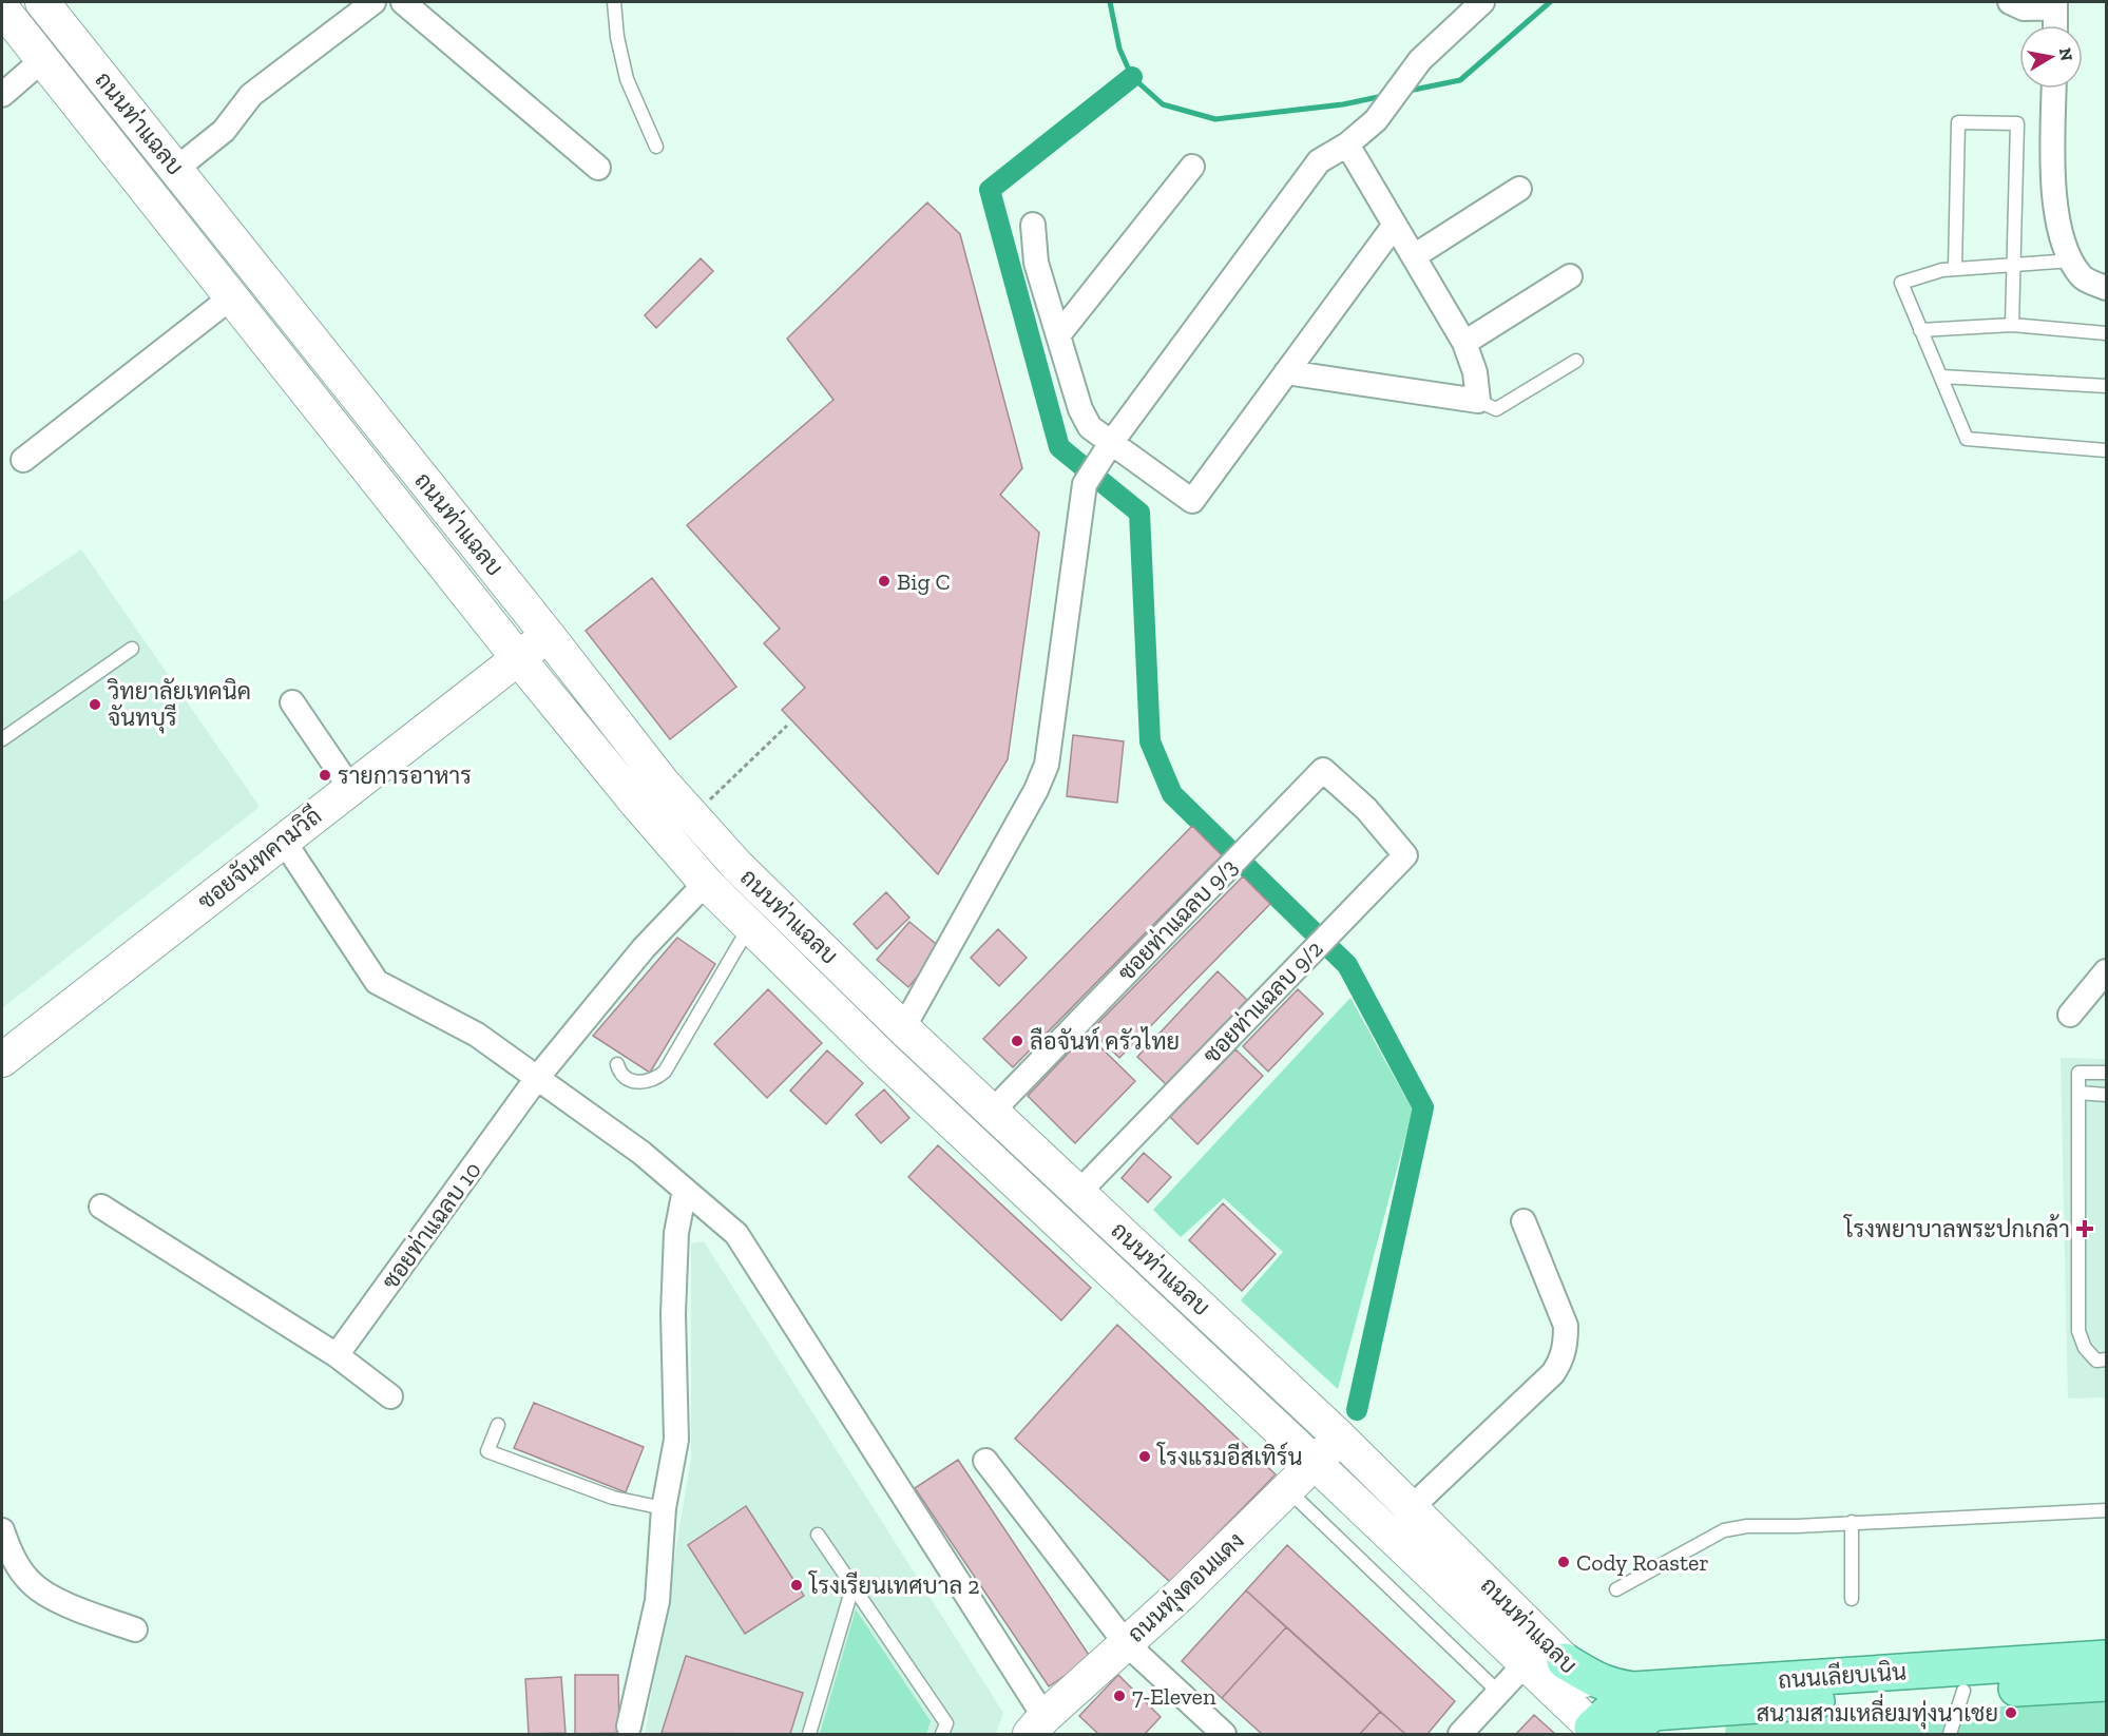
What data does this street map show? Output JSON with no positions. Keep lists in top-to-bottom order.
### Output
{
  "streets": {
    "main road": [
      "ถนนท่าแฉลบ",
      "ซอยจันทคามวิถี",
      "ถนนทุ่งดอนแดง",
      "ถนนเลียบเนิน"
    ],
    "street": ["ซอยท่าแฉลบ 9/3", "ซอยท่าแฉลบ 9/2", "ซอยท่าแฉลบ 10"]
  },
  "crossings": [
    ["ถนนท่าแฉลบ", "ซอยจันทคามวิถี"],
    ["ถนนท่าแฉลบ", "ซอยท่าแฉลบ 9/3"],
    ["ถนนท่าแฉลบ", "ซอยท่าแฉลบ 9/2"],
    ["ถนนท่าแฉลบ", "ซอยท่าแฉลบ 10"],
    ["ถนนท่าแฉลบ", "ถนนทุ่งดอนแดง"],
    ["ถนนท่าแฉลบ", "ถนนเลียบเนิน"],
    ["ซอยท่าแฉลบ 9/3", "ซอยท่าแฉลบ 9/2"]
  ],
  "places": {
    "other": [
      "Big C",
      "วิทยาลัยเทคนิค จันทบุรี",
      "รายการอาหาร",
      "ลือจันท์ ครัวไทย",
      "โรงแรมอีสเทิร์น",
      "Cody Roaster",
      "โรงเรียนเทศบาล 2",
      "7-Eleven",
      "สนามสามเหลี่ยมทุ่งนาเชย"
    ],
    "health": ["โรงพยาบาลพระปกเกล้า"]
  },
  "north": "right"
}
